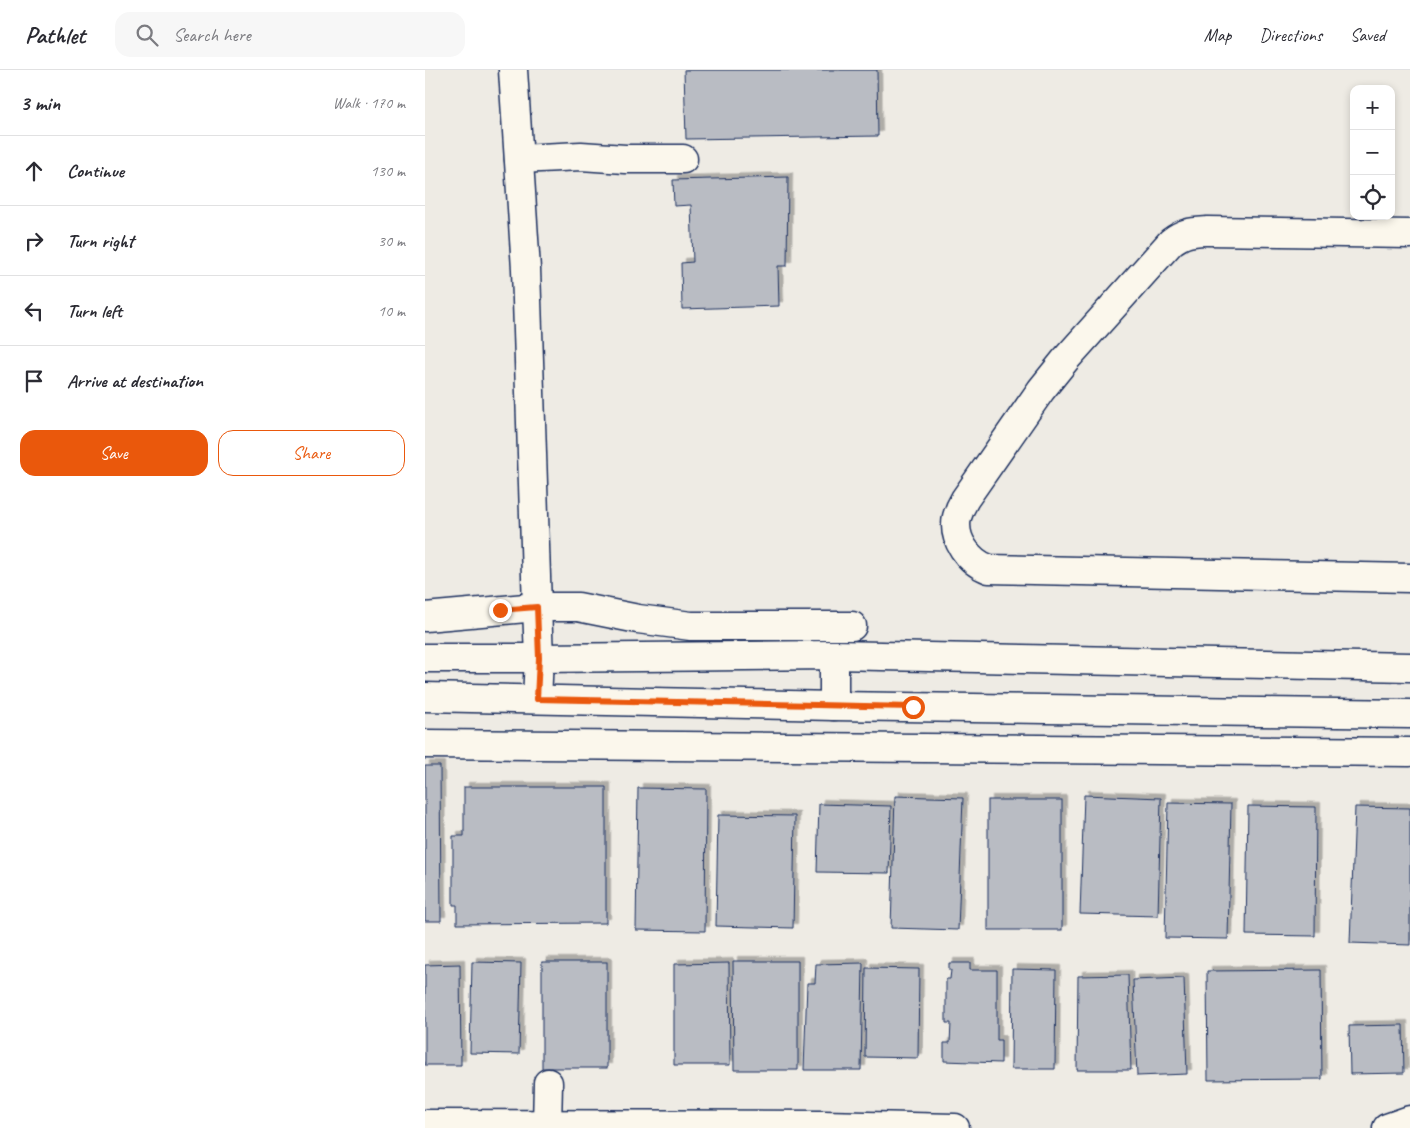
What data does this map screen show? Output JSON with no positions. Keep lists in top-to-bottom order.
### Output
{
  "page": {
    "header": "Pathlet",
    "search": "Search here",
    "nav": ["Map", "Directions", "Saved"],
    "heading": ["3 min", "Walk · 170 m"],
    "map_buttons": ["+", "−"],
    "list": [
      ["Continue", "130 m"],
      ["Turn right", "30 m"],
      ["Turn left", "10 m"],
      "Arrive at destination"
    ],
    "buttons": ["Save", "Share"]
  }
}
